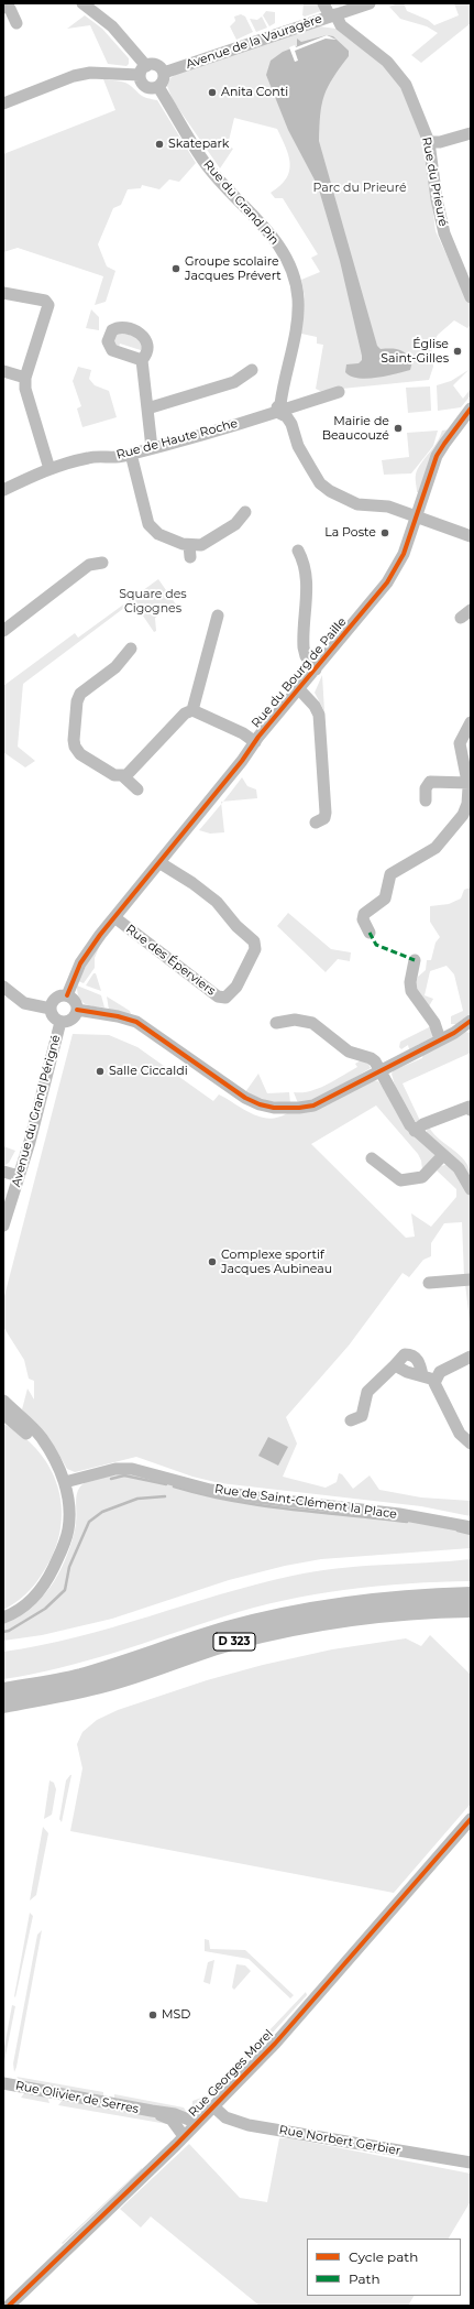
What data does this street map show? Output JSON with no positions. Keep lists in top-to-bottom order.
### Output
{
  "streets": {
    "highway": ["D 323"],
    "street": [
      "Avenue de la Vauragère",
      "Rue du Prieuré",
      "Rue du Grand Pin",
      "Rue de Haute Roche",
      "Rue du Bourg de Paille",
      "Rue des Éperviers",
      "Avenue du Grand Périgné",
      "Rue de Saint-Clément la Place",
      "Rue Georges Morel",
      "Rue Olivier de Serres",
      "Rue Norbert Gerbier"
    ]
  },
  "crossings": [
    ["Avenue de la Vauragère", "Rue du Prieuré"],
    ["Avenue de la Vauragère", "Rue du Grand Pin"],
    ["Rue du Grand Pin", "Rue de Haute Roche"],
    ["Rue du Bourg de Paille", "Rue des Éperviers"],
    ["Rue du Bourg de Paille", "Avenue du Grand Périgné"],
    ["Rue Georges Morel", "Rue Olivier de Serres"],
    ["Rue Georges Morel", "Rue Norbert Gerbier"]
  ],
  "parks": ["Parc du Prieuré", "Square des Cigognes"],
  "places": [
    "Anita Conti",
    "Skatepark",
    "Groupe scolaire Jacques Prévert",
    "Église Saint-Gilles",
    "Mairie de Beaucouzé",
    "La Poste",
    "Salle Ciccaldi",
    "Complexe sportif Jacques Aubineau",
    "MSD"
  ],
  "legend": ["Cycle path", "Path"]
}
